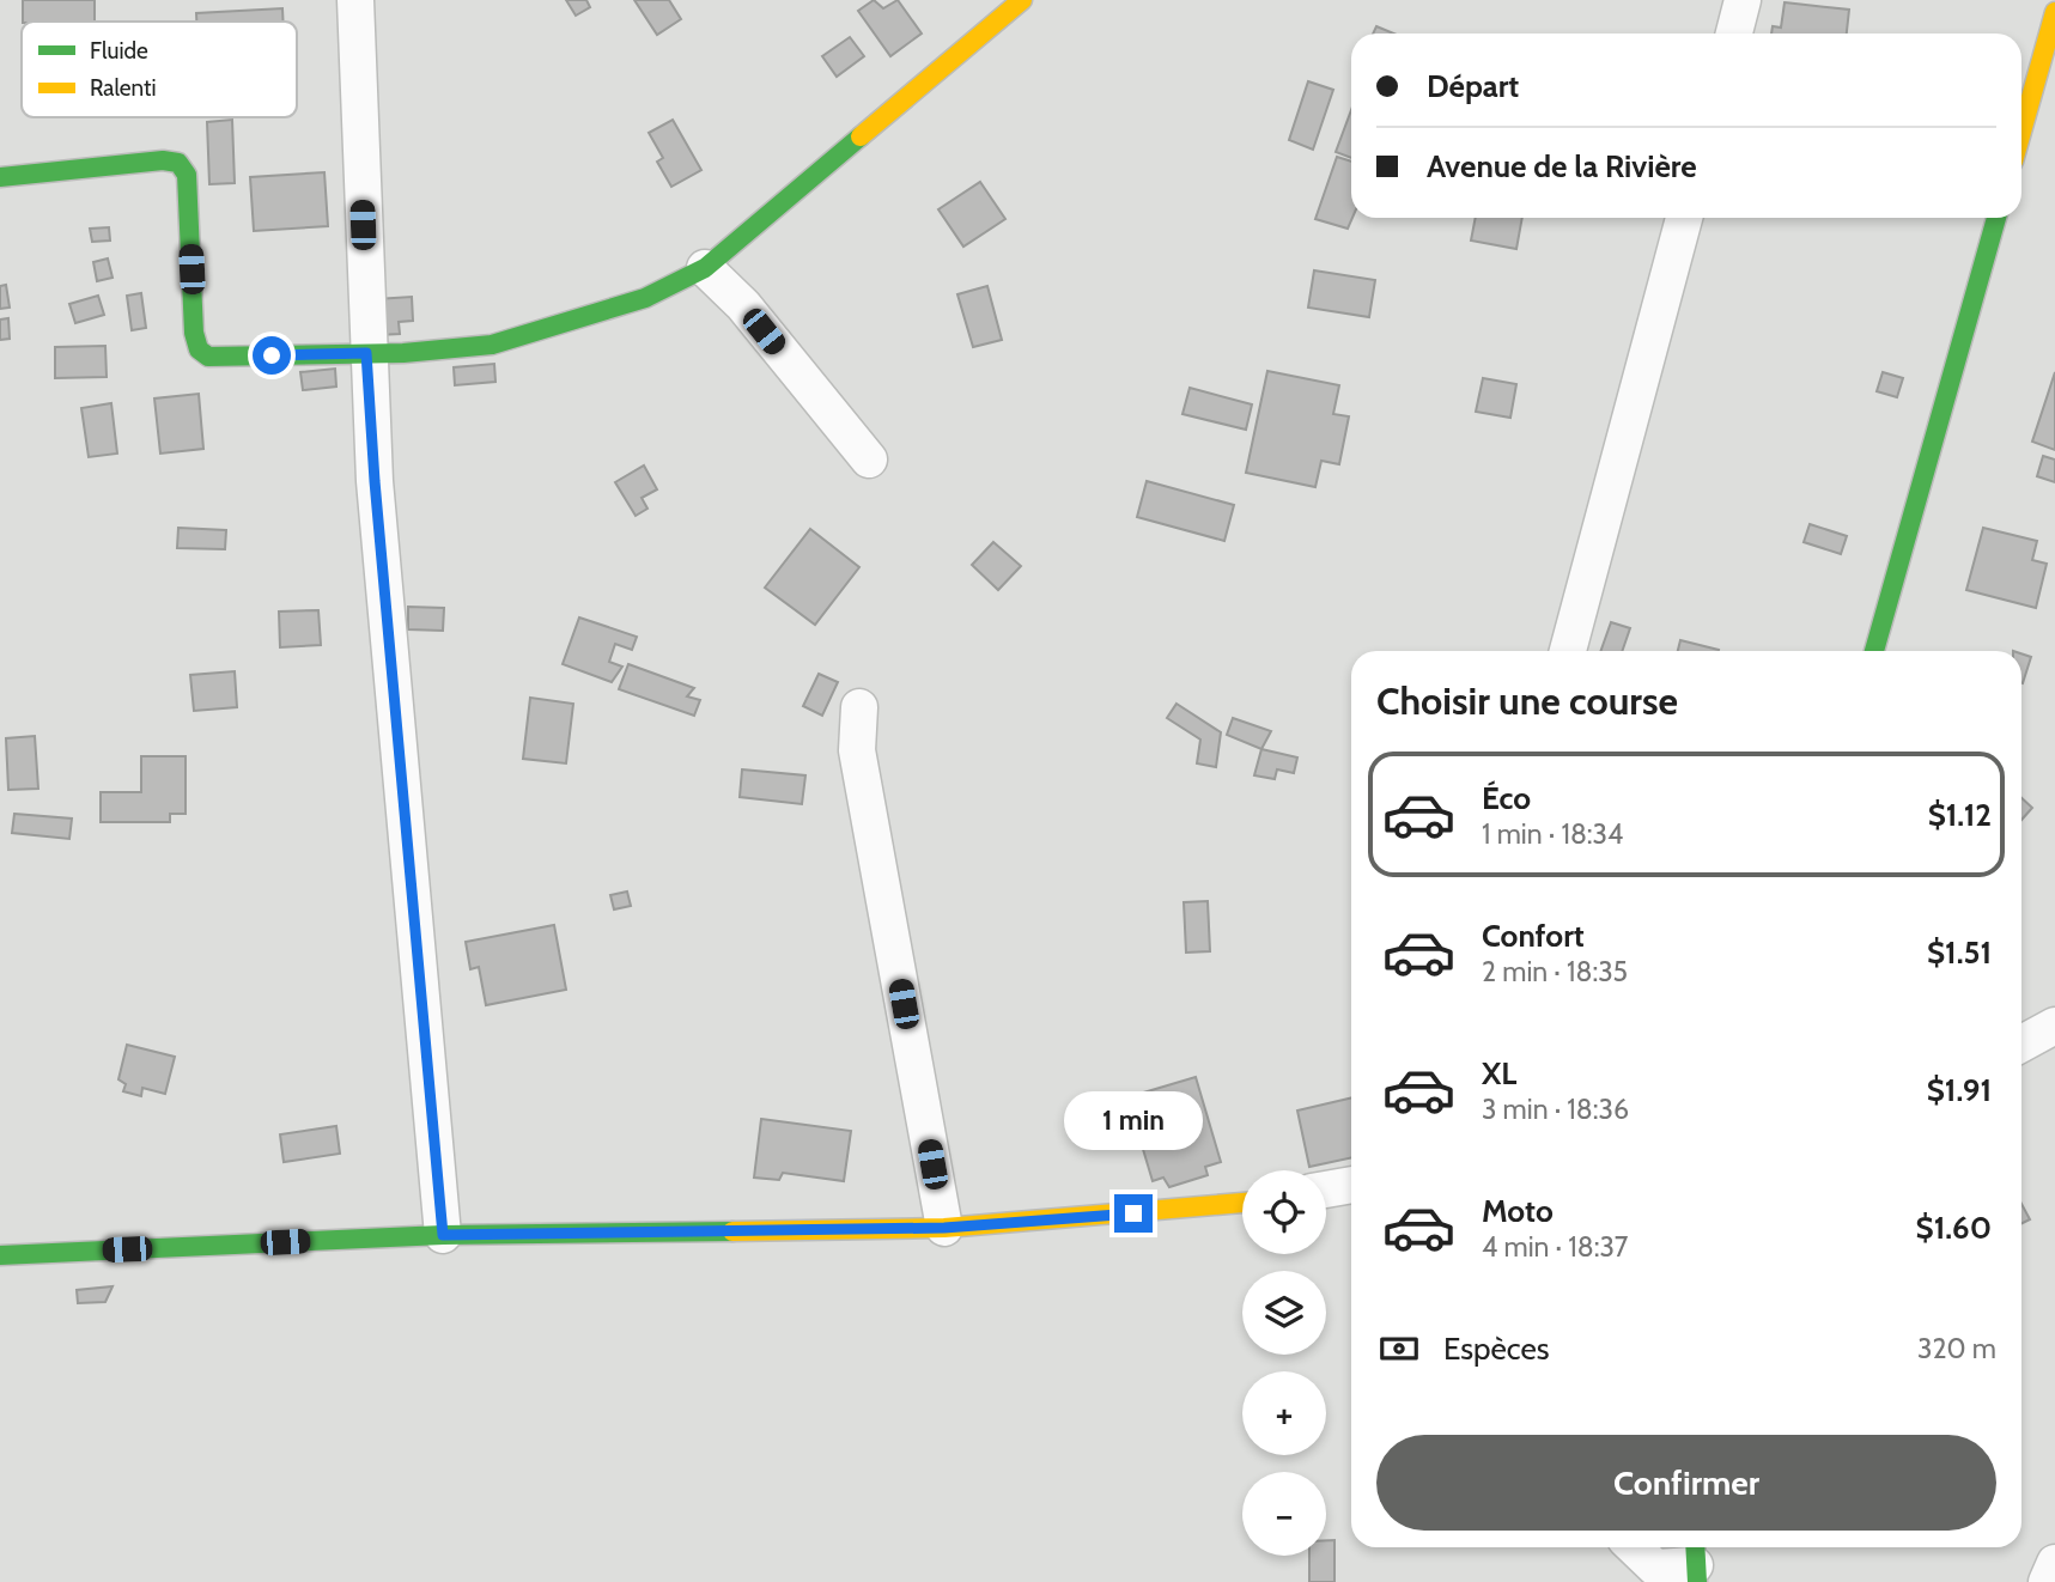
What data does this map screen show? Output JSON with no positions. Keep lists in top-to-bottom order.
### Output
{
  "legend": ["Fluide", "Ralenti"],
  "page": {
    "banner": ["Départ", "Avenue de la Rivière"],
    "heading": "Choisir une course",
    "list": [
      {
        "name": "Éco",
        "note": "1 min · 18:34",
        "value": "$1.12"
      },
      {
        "name": "Confort",
        "note": "2 min · 18:35",
        "value": "$1.51"
      },
      {
        "name": "XL",
        "note": "3 min · 18:36",
        "value": "$1.91"
      },
      {
        "name": "Moto",
        "note": "4 min · 18:37",
        "value": "$1.60"
      }
    ],
    "bubble": "1 min",
    "map_buttons": ["+", "−"],
    "pay": ["Espèces", "320 m"],
    "buttons": "Confirmer"
  }
}
